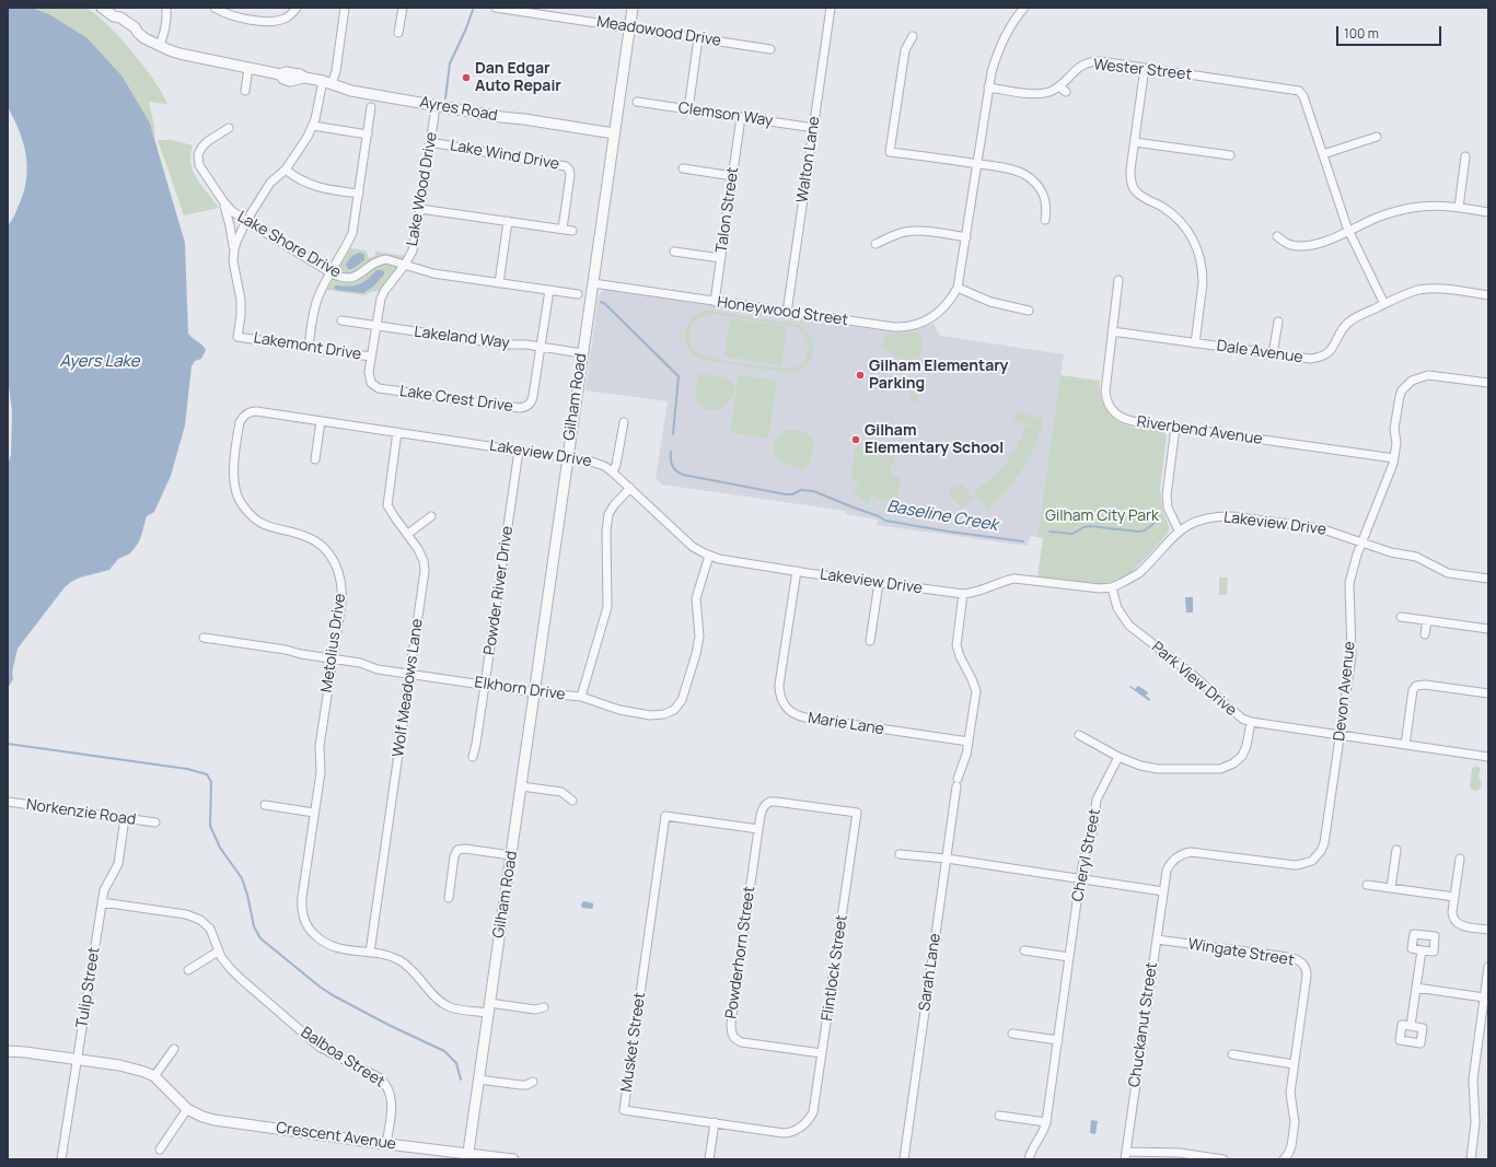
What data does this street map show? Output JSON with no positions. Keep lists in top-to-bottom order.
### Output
{
  "streets": {
    "street": [
      "Meadowood Drive",
      "Wester Street",
      "Ayres Road",
      "Clemson Way",
      "Lake Wind Drive",
      "Walton Lane",
      "Lake Wood Drive",
      "Talon Street",
      "Lake Shore Drive",
      "Honeywood Street",
      "Lakeland Way",
      "Lakemont Drive",
      "Dale Avenue",
      "Gilham Road",
      "Lake Crest Drive",
      "Riverbend Avenue",
      "Lakeview Drive",
      "Powder River Drive",
      "Metolius Drive",
      "Park View Drive",
      "Wolf Meadows Lane",
      "Elkhorn Drive",
      "Devon Avenue",
      "Marie Lane",
      "Norkenzie Road",
      "Cheryl Street",
      "Powderhorn Street",
      "Wingate Street",
      "Flintlock Street",
      "Sarah Lane",
      "Tulip Street",
      "Chuckanut Street",
      "Musket Street",
      "Balboa Street",
      "Crescent Avenue"
    ]
  },
  "crossings": [
    ["Meadowood Drive", "Gilham Road"],
    ["Wester Street", "Honeywood Street"],
    ["Ayres Road", "Lakemont Drive"],
    ["Ayres Road", "Gilham Road"],
    ["Clemson Way", "Walton Lane"],
    ["Clemson Way", "Talon Street"],
    ["Lake Wind Drive", "Lake Wood Drive"],
    ["Walton Lane", "Honeywood Street"],
    ["Lake Wood Drive", "Lake Shore Drive"],
    ["Lake Wood Drive", "Lakeland Way"],
    ["Lake Wood Drive", "Lakemont Drive"],
    ["Lake Wood Drive", "Lake Crest Drive"],
    ["Talon Street", "Honeywood Street"],
    ["Lake Shore Drive", "Lakemont Drive"],
    ["Lake Shore Drive", "Lake Crest Drive"],
    ["Honeywood Street", "Gilham Road"],
    ["Lakeland Way", "Gilham Road"],
    ["Lakeland Way", "Lake Crest Drive"],
    ["Dale Avenue", "Riverbend Avenue"],
    ["Gilham Road", "Lakeview Drive"],
    ["Gilham Road", "Metolius Drive"],
    ["Gilham Road", "Elkhorn Drive"],
    ["Gilham Road", "Crescent Avenue"],
    ["Riverbend Avenue", "Devon Avenue"],
    ["Lakeview Drive", "Powder River Drive"],
    ["Lakeview Drive", "Metolius Drive"],
    ["Lakeview Drive", "Park View Drive"],
    ["Lakeview Drive", "Wolf Meadows Lane"],
    ["Lakeview Drive", "Elkhorn Drive"],
    ["Lakeview Drive", "Devon Avenue"],
    ["Lakeview Drive", "Marie Lane"],
    ["Lakeview Drive", "Sarah Lane"],
    ["Powder River Drive", "Elkhorn Drive"],
    ["Metolius Drive", "Wolf Meadows Lane"],
    ["Metolius Drive", "Elkhorn Drive"],
    ["Park View Drive", "Devon Avenue"],
    ["Wolf Meadows Lane", "Elkhorn Drive"],
    ["Devon Avenue", "Chuckanut Street"],
    ["Marie Lane", "Sarah Lane"],
    ["Norkenzie Road", "Tulip Street"],
    ["Powderhorn Street", "Flintlock Street"],
    ["Powderhorn Street", "Musket Street"],
    ["Wingate Street", "Chuckanut Street"],
    ["Flintlock Street", "Musket Street"],
    ["Tulip Street", "Balboa Street"],
    ["Tulip Street", "Crescent Avenue"],
    ["Balboa Street", "Crescent Avenue"]
  ],
  "water": ["Ayers Lake", "Baseline Creek"],
  "parks": ["Gilham City Park"],
  "places": ["Dan Edgar Auto Repair", "Gilham Elementary Parking", "Gilham Elementary School"],
  "scale_bar": "100 m"
}
